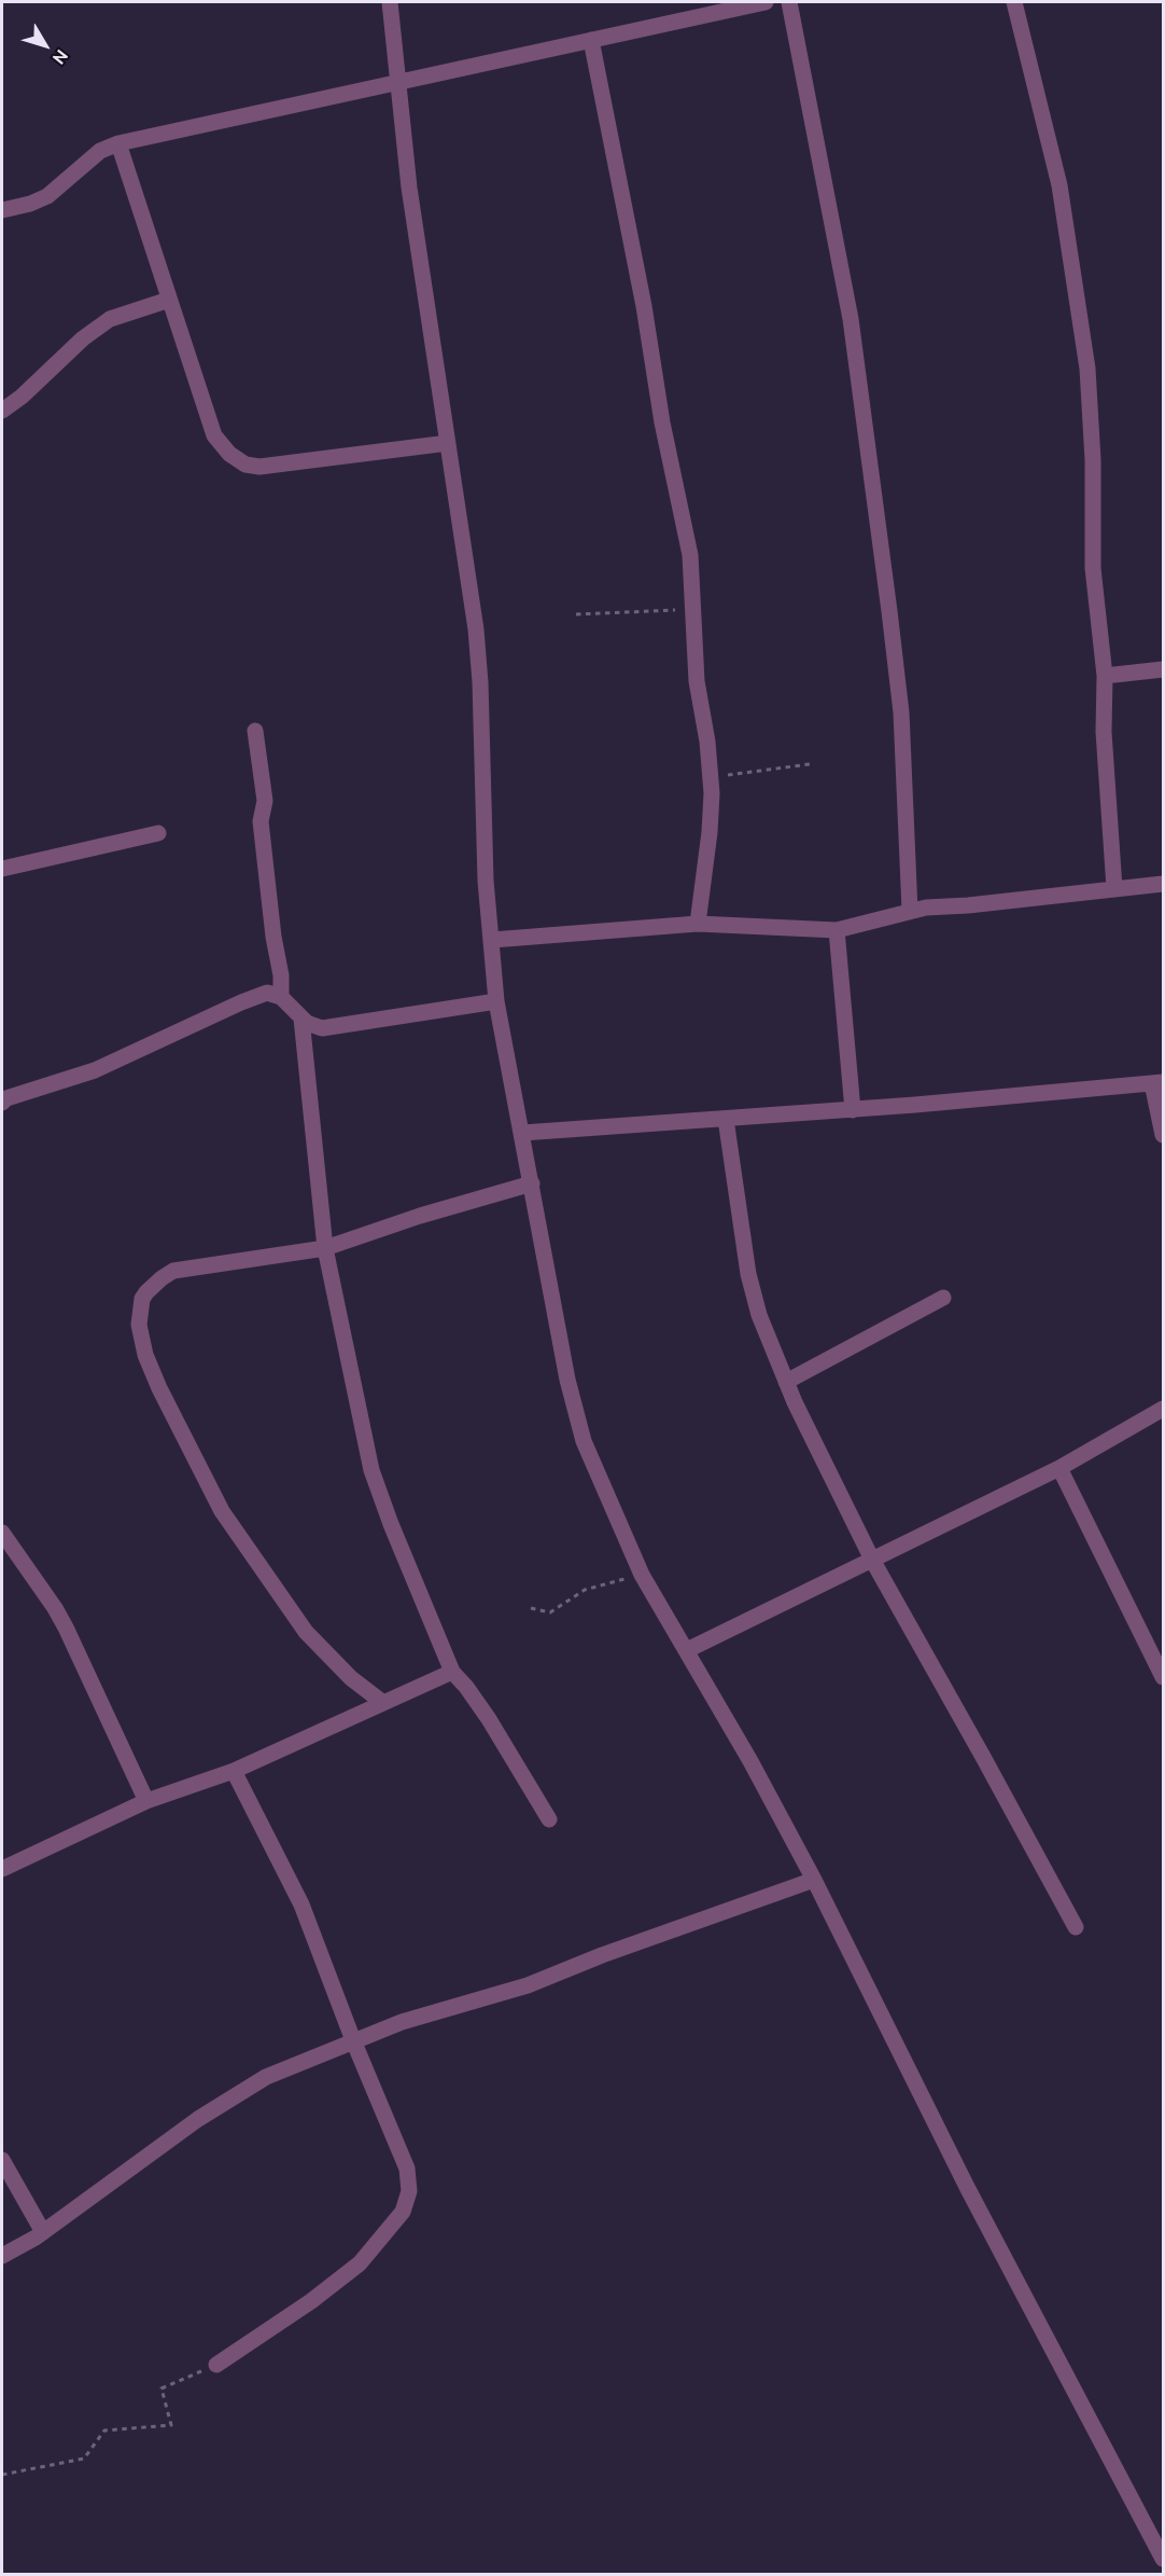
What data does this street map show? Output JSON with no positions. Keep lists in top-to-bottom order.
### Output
{
  "north": "bottom right"
}
